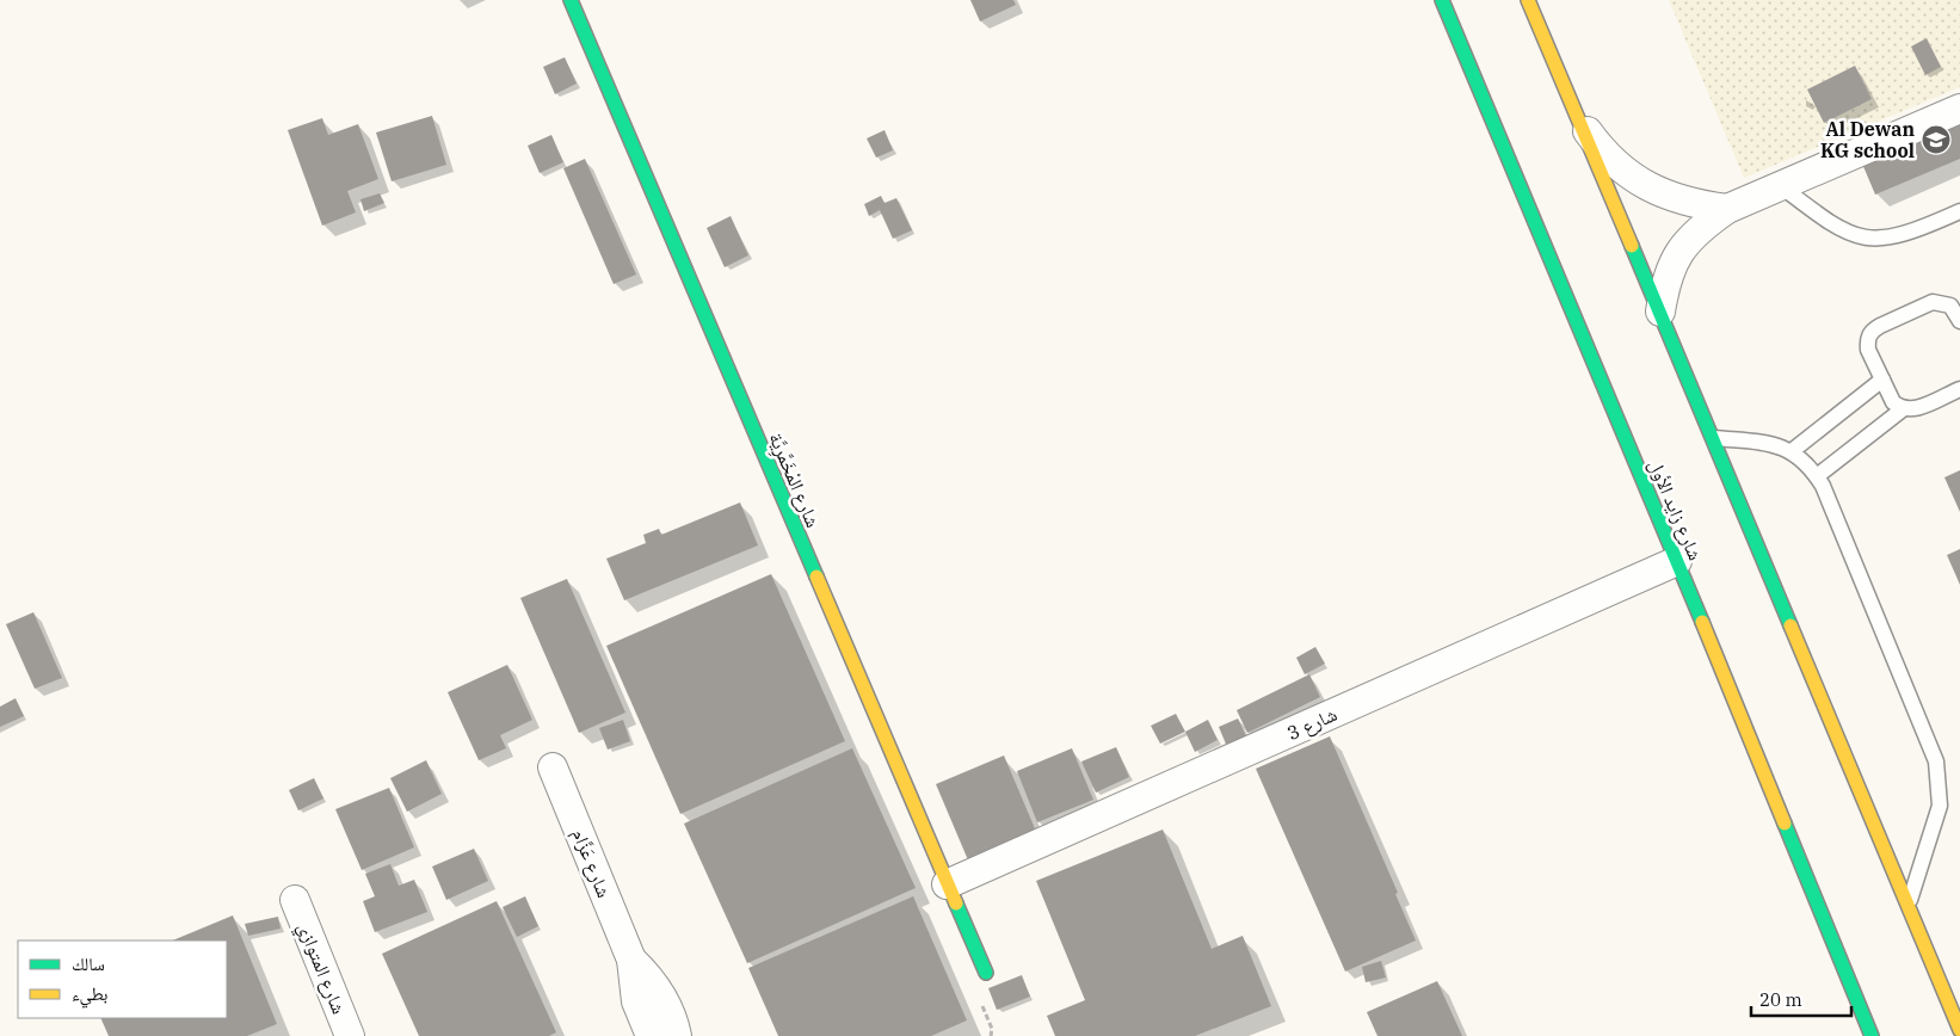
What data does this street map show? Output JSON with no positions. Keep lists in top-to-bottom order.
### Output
{
  "streets": {
    "main road": ["شارع المْخَمَّرِيَّة", "شارع زايد الأول"],
    "street": ["شارع 3", "شارع عَزَّام", "شارع المتوازي"]
  },
  "crossings": [
    ["شارع المْخَمَّرِيَّة", "شارع 3"],
    ["شارع زايد الأول", "شارع 3"]
  ],
  "places": {
    "school or university": ["Al Dewan KG school"]
  },
  "legend": ["سالك", "بطيء"],
  "scale_bar": "20 m"
}
